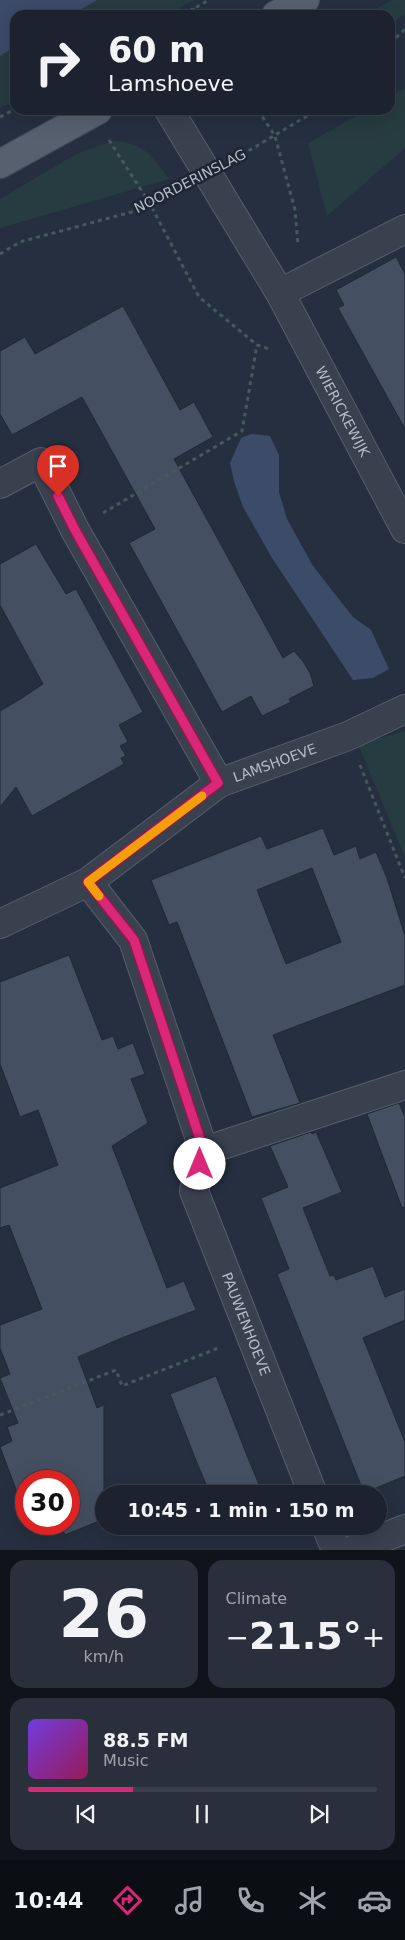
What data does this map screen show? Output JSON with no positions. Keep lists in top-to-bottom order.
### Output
{
  "streets": {
    "street": ["WIERICKEWIJK", "LAMSHOEVE", "PAUWENHOEVE"],
    "path": ["NOORDERINSLAG"]
  },
  "crossings": [
    ["NOORDERINSLAG", "WIERICKEWIJK"]
  ],
  "page": {
    "turn": ["60 m", "Lamshoeve"],
    "limit": "30",
    "trip": "10:45 · 1 min · 150 m",
    "tile": [
      ["26", "km/h"],
      "Climate"
    ],
    "heat": ["−", "21.5°", "+"],
    "song": ["88.5 FM", "Music"],
    "tabs": "10:44"
  }
}
